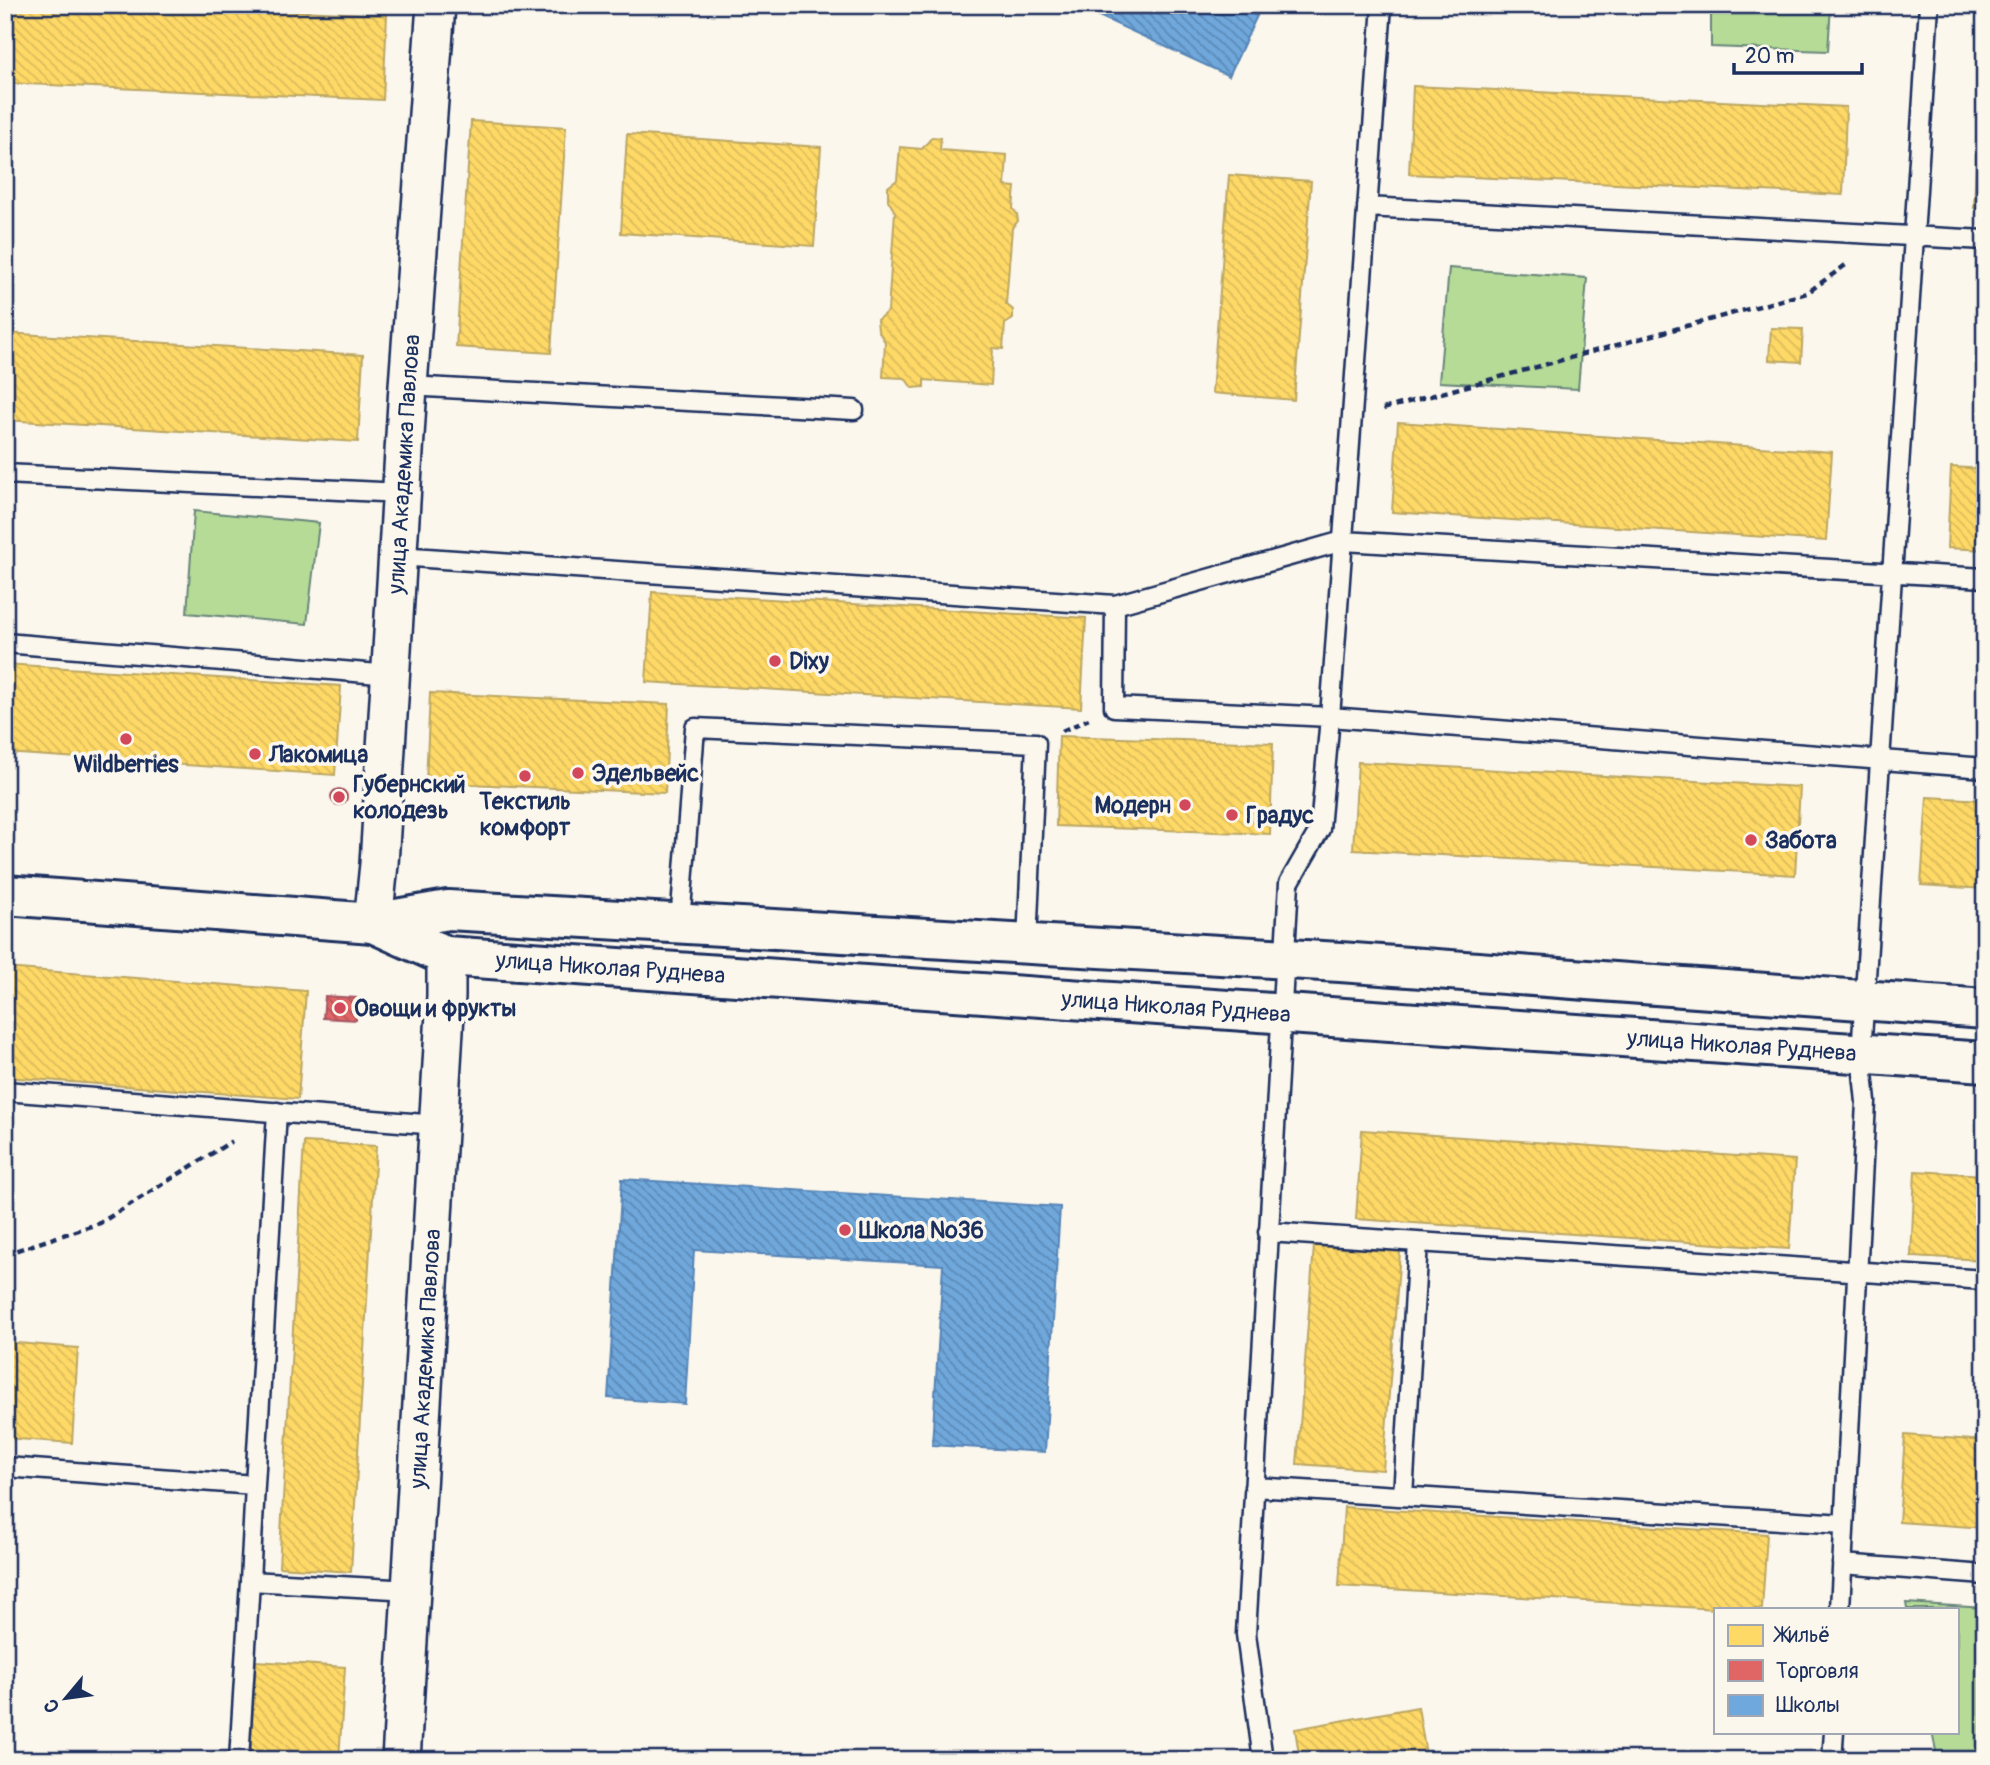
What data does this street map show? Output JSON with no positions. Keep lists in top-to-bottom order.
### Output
{
  "streets": {
    "street": ["улица Академика Павлова", "улица Николая Руднева"]
  },
  "crossings": [
    ["улица Академика Павлова", "улица Николая Руднева"]
  ],
  "places": [
    "Dixy",
    "Wildberries",
    "Лакомица",
    "Эдельвейс",
    "Текстиль комфорт",
    "Губернский колодезь",
    "Модерн",
    "Градус",
    "Забота",
    "Овощи и фрукты",
    "Школа №36"
  ],
  "legend": ["Жильё", "Торговля", "Школы"],
  "scale_bar": "20 m",
  "north": "bottom left"
}
